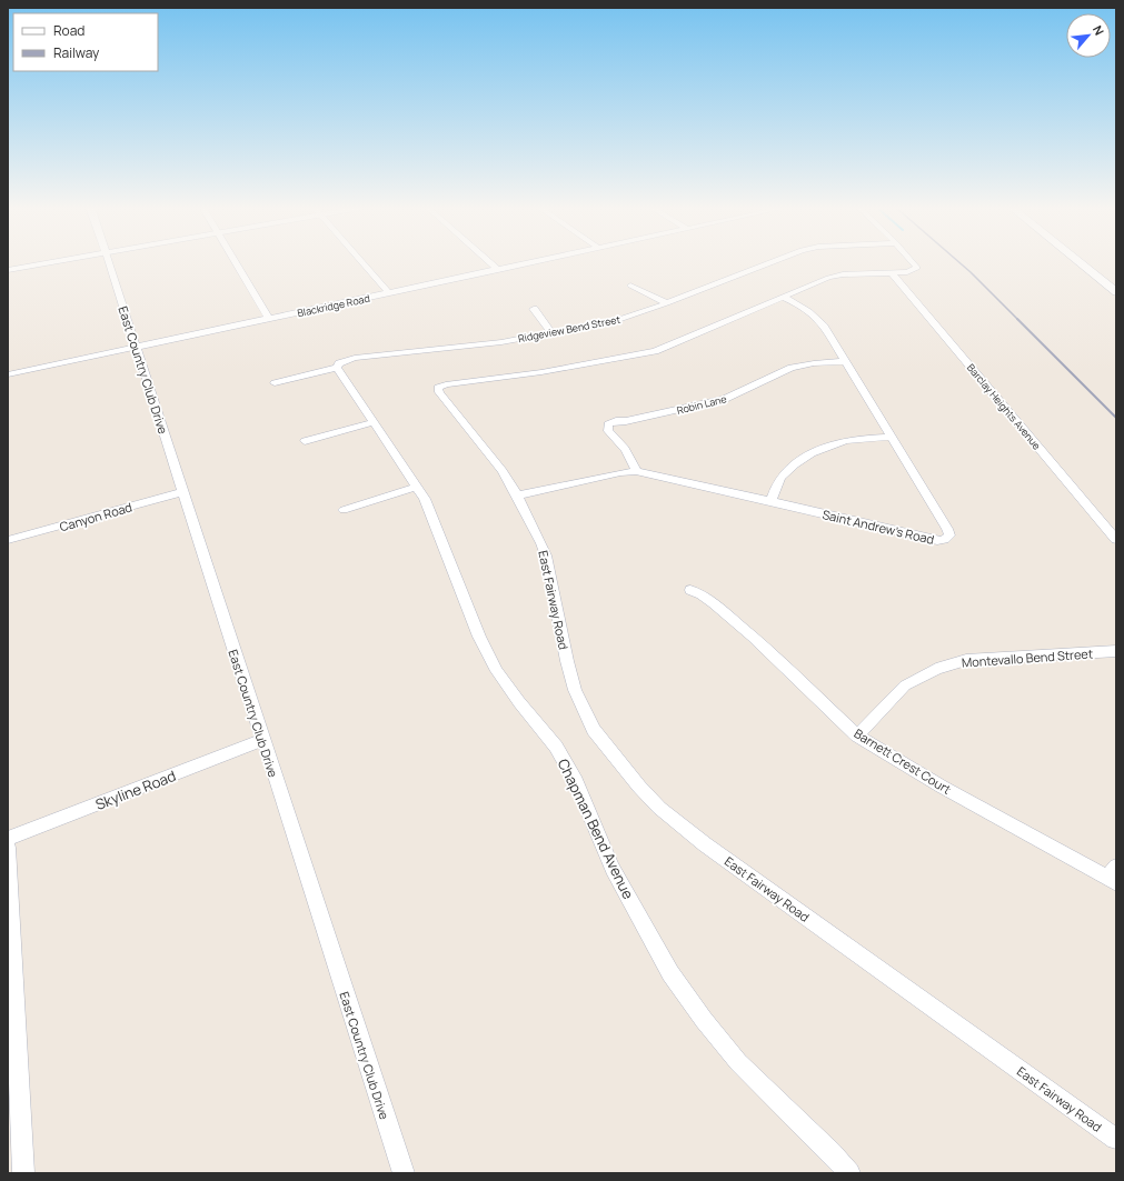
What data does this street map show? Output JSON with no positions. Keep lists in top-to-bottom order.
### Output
{
  "streets": {
    "street": [
      "Blackridge Road",
      "Ridgeview Bend Street",
      "East Country Club Drive",
      "Robin Lane",
      "Barclay Heights Avenue",
      "Canyon Road",
      "Saint Andrew's Road",
      "East Fairway Road",
      "Montevallo Bend Street",
      "Barnett Crest Court",
      "Skyline Road",
      "Chapman Bend Avenue"
    ]
  },
  "crossings": [
    ["Blackridge Road", "East Country Club Drive"],
    ["Ridgeview Bend Street", "Chapman Bend Avenue"],
    ["East Country Club Drive", "Canyon Road"],
    ["East Country Club Drive", "Skyline Road"],
    ["Robin Lane", "Saint Andrew's Road"],
    ["Barclay Heights Avenue", "East Fairway Road"],
    ["Saint Andrew's Road", "East Fairway Road"],
    ["Montevallo Bend Street", "Barnett Crest Court"]
  ],
  "legend": ["Road", "Railway"],
  "north": "top right"
}
